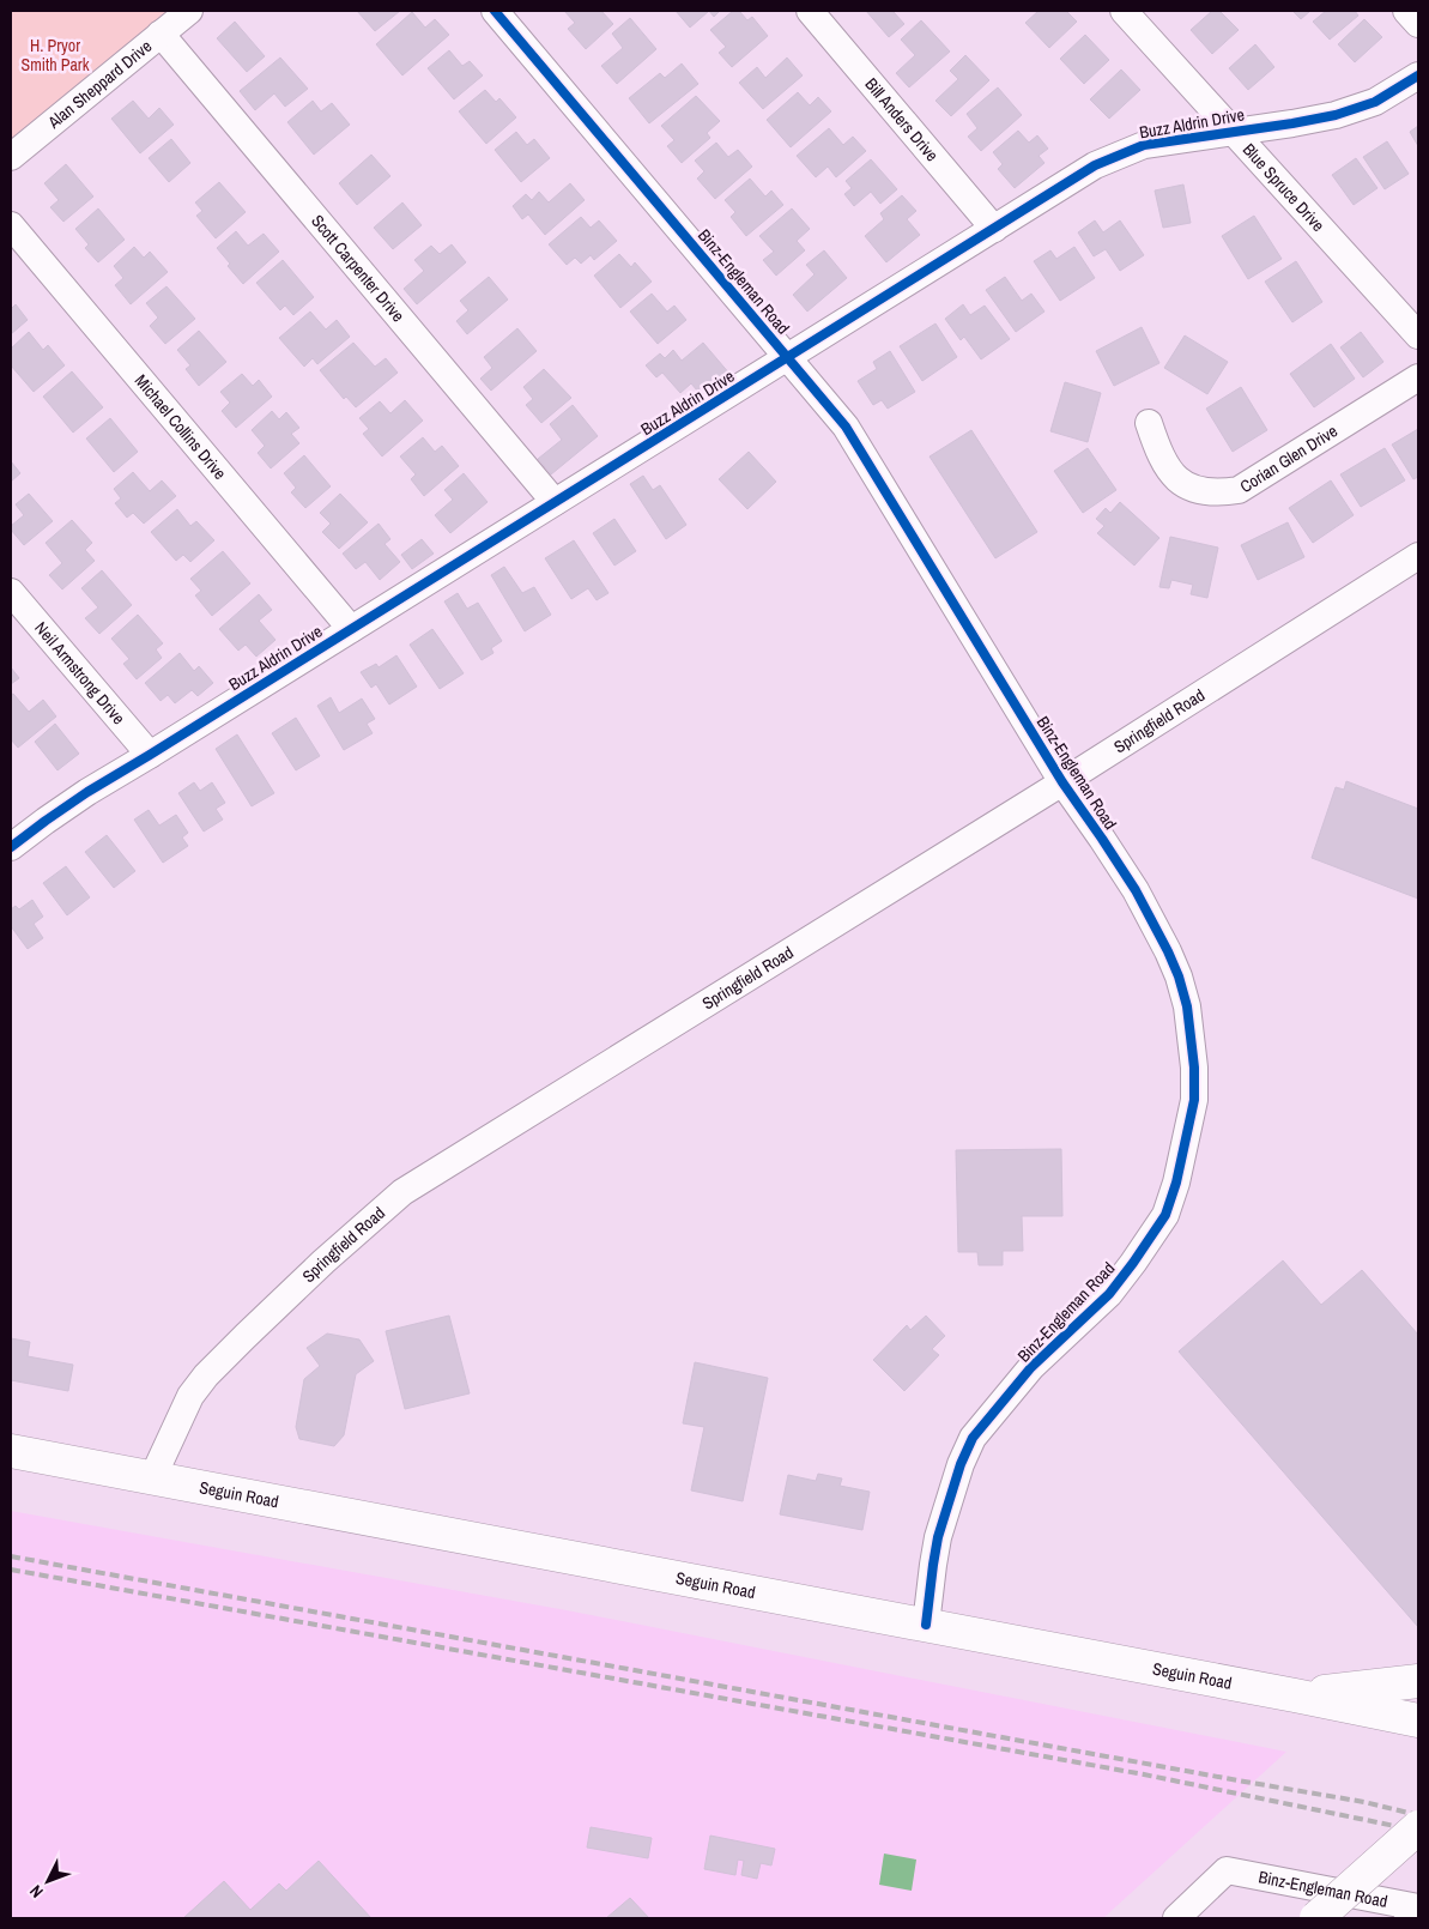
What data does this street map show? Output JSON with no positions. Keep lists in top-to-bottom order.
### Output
{
  "streets": {
    "main road": ["Seguin Road"],
    "street": [
      "Alan Sheppard Drive",
      "Bill Anders Drive",
      "Buzz Aldrin Drive",
      "Blue Spruce Drive",
      "Scott Carpenter Drive",
      "Binz-Engleman Road",
      "Michael Collins Drive",
      "Corian Glen Drive",
      "Neil Armstrong Drive",
      "Springfield Road"
    ]
  },
  "crossings": [
    ["Alan Sheppard Drive", "Scott Carpenter Drive"],
    ["Bill Anders Drive", "Buzz Aldrin Drive"],
    ["Buzz Aldrin Drive", "Blue Spruce Drive"],
    ["Buzz Aldrin Drive", "Scott Carpenter Drive"],
    ["Buzz Aldrin Drive", "Binz-Engleman Road"],
    ["Buzz Aldrin Drive", "Michael Collins Drive"],
    ["Buzz Aldrin Drive", "Neil Armstrong Drive"],
    ["Binz-Engleman Road", "Springfield Road"],
    ["Binz-Engleman Road", "Seguin Road"],
    ["Springfield Road", "Seguin Road"]
  ],
  "parks": ["H. Pryor Smith Park"],
  "north": "bottom left"
}
